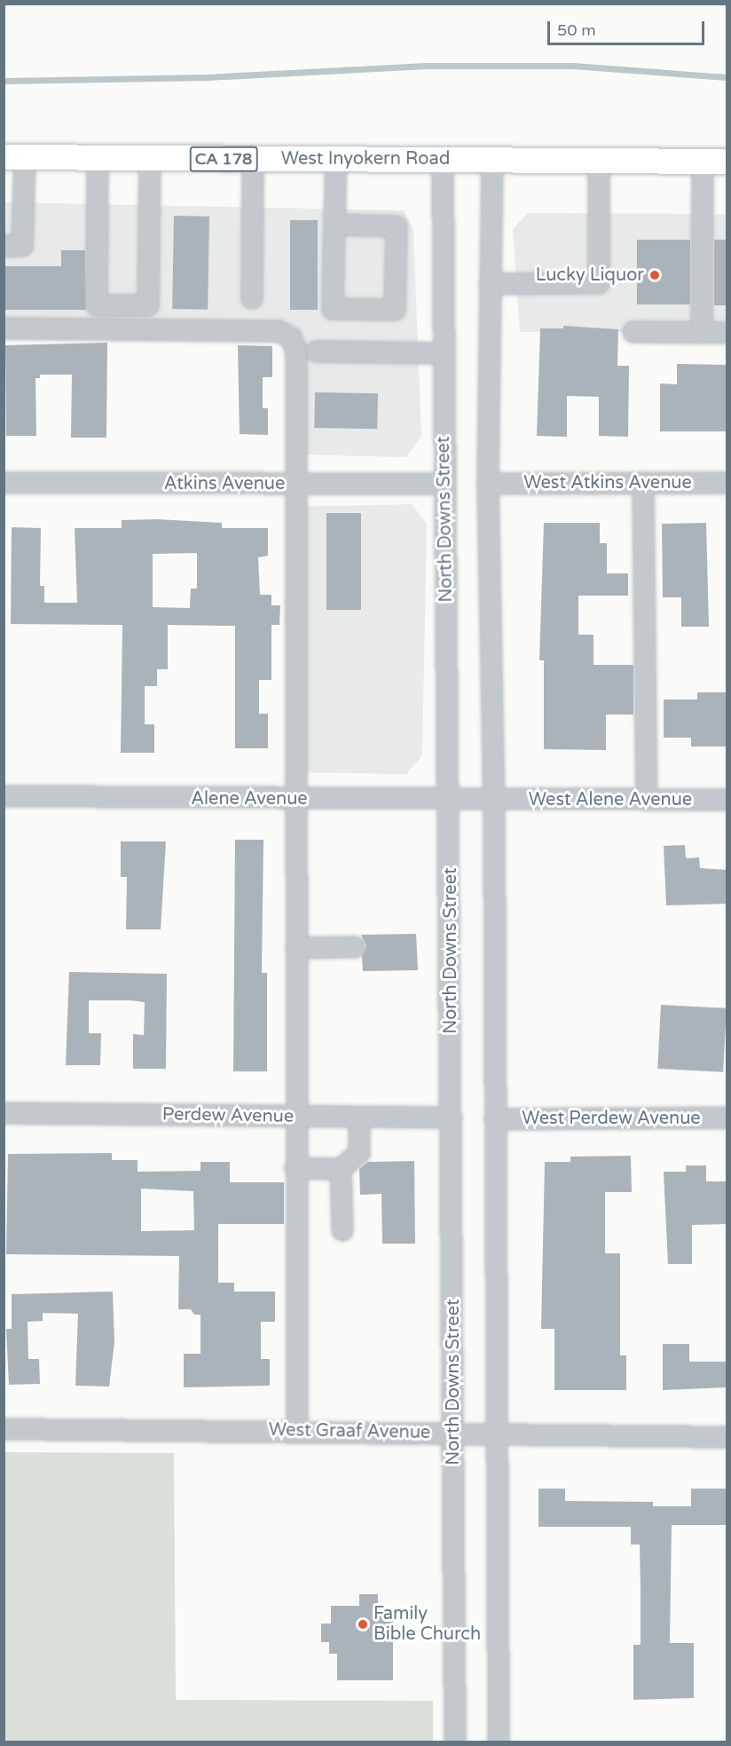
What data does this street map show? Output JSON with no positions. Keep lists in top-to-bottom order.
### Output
{
  "streets": {
    "main road": ["CA 178", "West Inyokern Road"],
    "street": [
      "West Atkins Avenue",
      "Atkins Avenue",
      "North Downs Street",
      "Alene Avenue",
      "West Alene Avenue",
      "Perdew Avenue",
      "West Perdew Avenue",
      "West Graaf Avenue"
    ]
  },
  "crossings": [
    ["West Inyokern Road", "North Downs Street"],
    ["Atkins Avenue", "North Downs Street"],
    ["North Downs Street", "Alene Avenue"],
    ["North Downs Street", "Perdew Avenue"],
    ["North Downs Street", "West Graaf Avenue"],
    ["Alene Avenue", "West Alene Avenue"]
  ],
  "places": ["Lucky Liquor", "Family Bible Church"],
  "scale_bar": "50 m"
}
